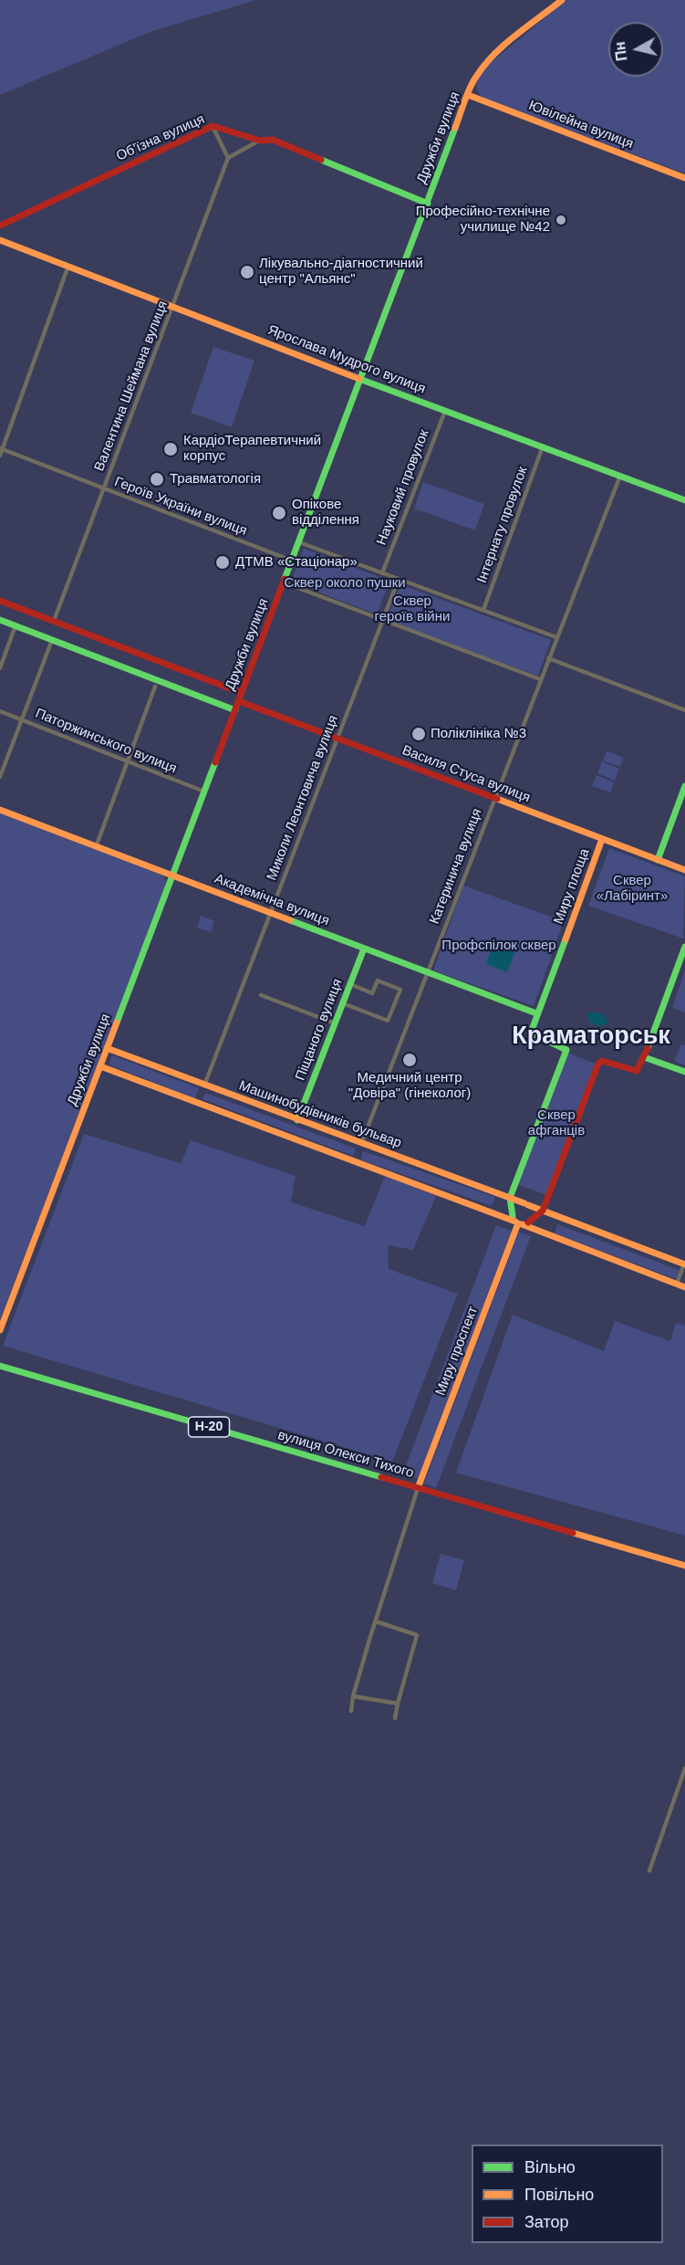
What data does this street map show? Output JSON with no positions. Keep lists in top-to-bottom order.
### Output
{
  "streets": {
    "street": [
      "Ювілейна вулиця",
      "Об’їзна вулиця",
      "Дружби вулиця",
      "Ярослава Мудрого вулиця",
      "Валентина Шеймана вулиця",
      "Науковий провулок",
      "Героїв України вулиця",
      "Інтернату провулок",
      "Паторжинського вулиця",
      "Василя Стуса вулиця",
      "Миколи Леонтовича вулиця",
      "Катеринича вулиця",
      "Миру площа",
      "Академічна вулиця",
      "Піщаного вулиця",
      "Машинобудівників бульвар",
      "Миру проспект",
      "Н-20",
      "вулиця Олекси Тихого"
    ]
  },
  "crossings": [
    ["Ювілейна вулиця", "Дружби вулиця"],
    ["Об’їзна вулиця", "Дружби вулиця"],
    ["Дружби вулиця", "Ярослава Мудрого вулиця"],
    ["Дружби вулиця", "Героїв України вулиця"],
    ["Дружби вулиця", "Паторжинського вулиця"],
    ["Дружби вулиця", "Василя Стуса вулиця"],
    ["Дружби вулиця", "Академічна вулиця"],
    ["Дружби вулиця", "Машинобудівників бульвар"],
    ["Ярослава Мудрого вулиця", "Валентина Шеймана вулиця"],
    ["Ярослава Мудрого вулиця", "Науковий провулок"],
    ["Ярослава Мудрого вулиця", "Інтернату провулок"],
    ["Ярослава Мудрого вулиця", "Катеринича вулиця"],
    ["Валентина Шеймана вулиця", "Героїв України вулиця"],
    ["Василя Стуса вулиця", "Миколи Леонтовича вулиця"],
    ["Василя Стуса вулиця", "Катеринича вулиця"],
    ["Василя Стуса вулиця", "Миру площа"],
    ["Миколи Леонтовича вулиця", "Академічна вулиця"],
    ["Миколи Леонтовича вулиця", "Машинобудівників бульвар"],
    ["Катеринича вулиця", "Академічна вулиця"],
    ["Катеринича вулиця", "Машинобудівників бульвар"],
    ["Миру площа", "Миру проспект"],
    ["Академічна вулиця", "Піщаного вулиця"],
    ["Академічна вулиця", "Миру проспект"],
    ["Піщаного вулиця", "Машинобудівників бульвар"],
    ["Машинобудівників бульвар", "Миру проспект"],
    ["Миру проспект", "вулиця Олекси Тихого"]
  ],
  "districts": ["Краматорськ"],
  "parks": [
    "Сквер около пушки",
    "Сквер героїв війни",
    "Сквер «Лабіринт»",
    "Профспілок сквер",
    "Сквер афганців"
  ],
  "places": [
    "Професійно-технічне училище №42",
    "Лікувально-діагностичний центр \"Альянс\"",
    "КардіоТерапевтичний корпус",
    "Травматологія",
    "Опікове відділення",
    "ДТМВ «Стаціонар»",
    "Поліклініка №3",
    "Медичний центр \"Довіра\" (гінеколог)"
  ],
  "legend": ["Вільно", "Повільно", "Затор"],
  "north": "left"
}
